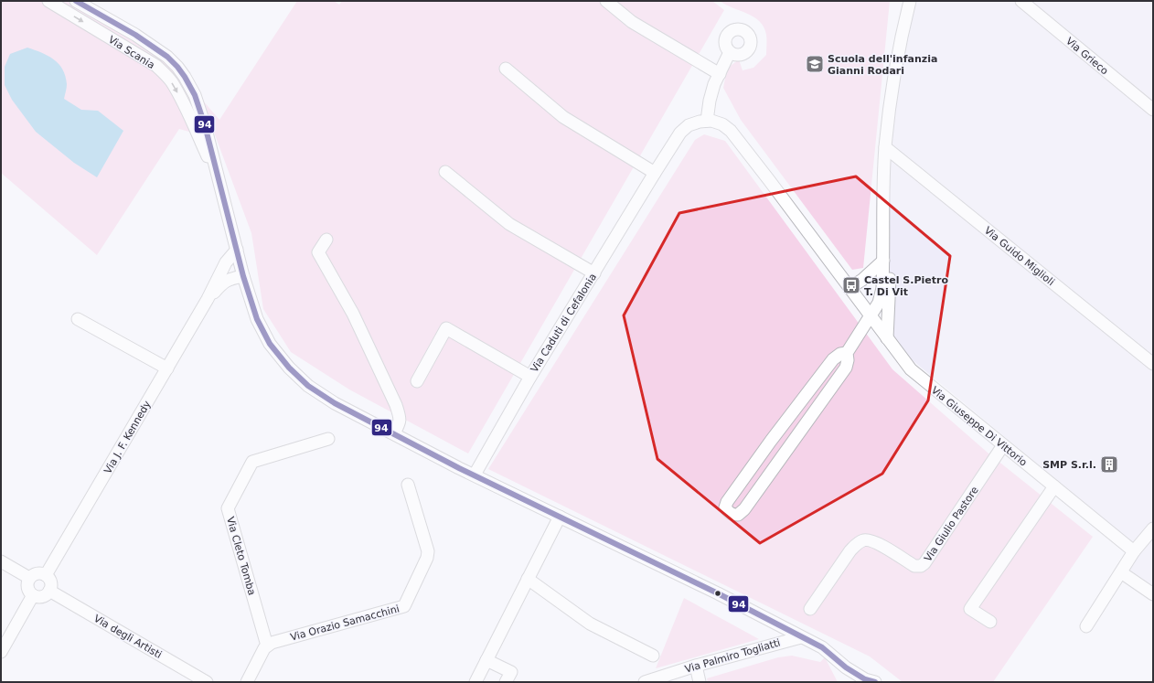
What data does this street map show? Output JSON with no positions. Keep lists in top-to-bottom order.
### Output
{
  "streets": {
    "street": [
      "Via Scania",
      "Via Grieco",
      "Via Guido Miglioli",
      "Via Caduti di Cefalonia",
      "Via Giuseppe Di Vittorio",
      "Via J. F. Kennedy",
      "Via Giulio Pastore",
      "Via Cleto Tomba",
      "Via Orazio Samacchini",
      "Via degli Artisti",
      "Via Palmiro Togliatti"
    ]
  },
  "crossings": [
    ["Via Scania", "Via Caduti di Cefalonia"],
    ["Via Scania", "Via Palmiro Togliatti"],
    ["Via Caduti di Cefalonia", "Via Giuseppe Di Vittorio"],
    ["Via Giuseppe Di Vittorio", "Via Giulio Pastore"],
    ["Via J. F. Kennedy", "Via degli Artisti"],
    ["Via Cleto Tomba", "Via Orazio Samacchini"]
  ],
  "places": {
    "school or university": ["Scuola dell'infanzia Gianni Rodari"],
    "bus stop": ["Castel S.Pietro T. Di Vit"],
    "building": ["SMP S.r.l."]
  },
  "lines": ["transit line 94"]
}
